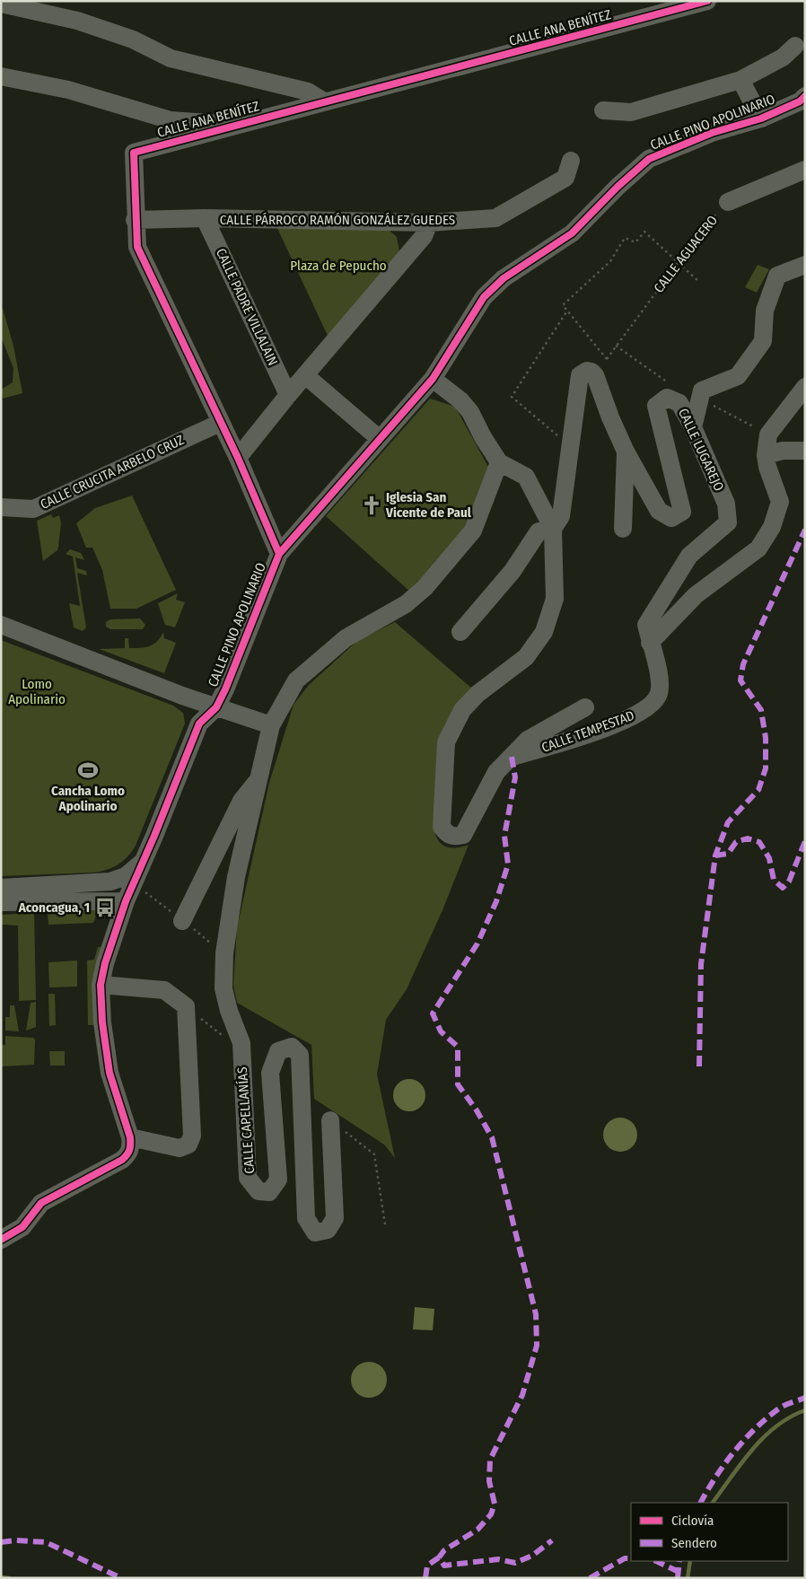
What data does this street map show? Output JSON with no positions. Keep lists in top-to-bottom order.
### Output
{
  "streets": {
    "street": [
      "CALLE ANA BENÍTEZ",
      "CALLE PINO APOLINARIO",
      "CALLE PÁRROCO RAMÓN GONZÁLEZ GUEDES",
      "CALLE AGUACERO",
      "CALLE PADRE VILLALAIN",
      "CALLE LUGAREJO",
      "CALLE CRUCITA ARBELO CRUZ",
      "CALLE TEMPESTAD",
      "CALLE CAPELLANÍAS"
    ]
  },
  "crossings": [
    ["CALLE ANA BENÍTEZ", "CALLE PINO APOLINARIO"],
    ["CALLE ANA BENÍTEZ", "CALLE PÁRROCO RAMÓN GONZÁLEZ GUEDES"],
    ["CALLE ANA BENÍTEZ", "CALLE CRUCITA ARBELO CRUZ"],
    ["CALLE PINO APOLINARIO", "CALLE TEMPESTAD"],
    ["CALLE PÁRROCO RAMÓN GONZÁLEZ GUEDES", "CALLE PADRE VILLALAIN"],
    ["CALLE AGUACERO", "CALLE LUGAREJO"],
    ["CALLE LUGAREJO", "CALLE TEMPESTAD"],
    ["CALLE TEMPESTAD", "CALLE CAPELLANÍAS"]
  ],
  "parks": ["Plaza de Pepucho", "Lomo Apolinario"],
  "places": {
    "church": ["Iglesia San Vicente de Paul"],
    "sports": ["Cancha Lomo Apolinario"],
    "bus stop": ["Aconcagua, 1"]
  },
  "legend": ["Ciclovía", "Sendero"]
}
